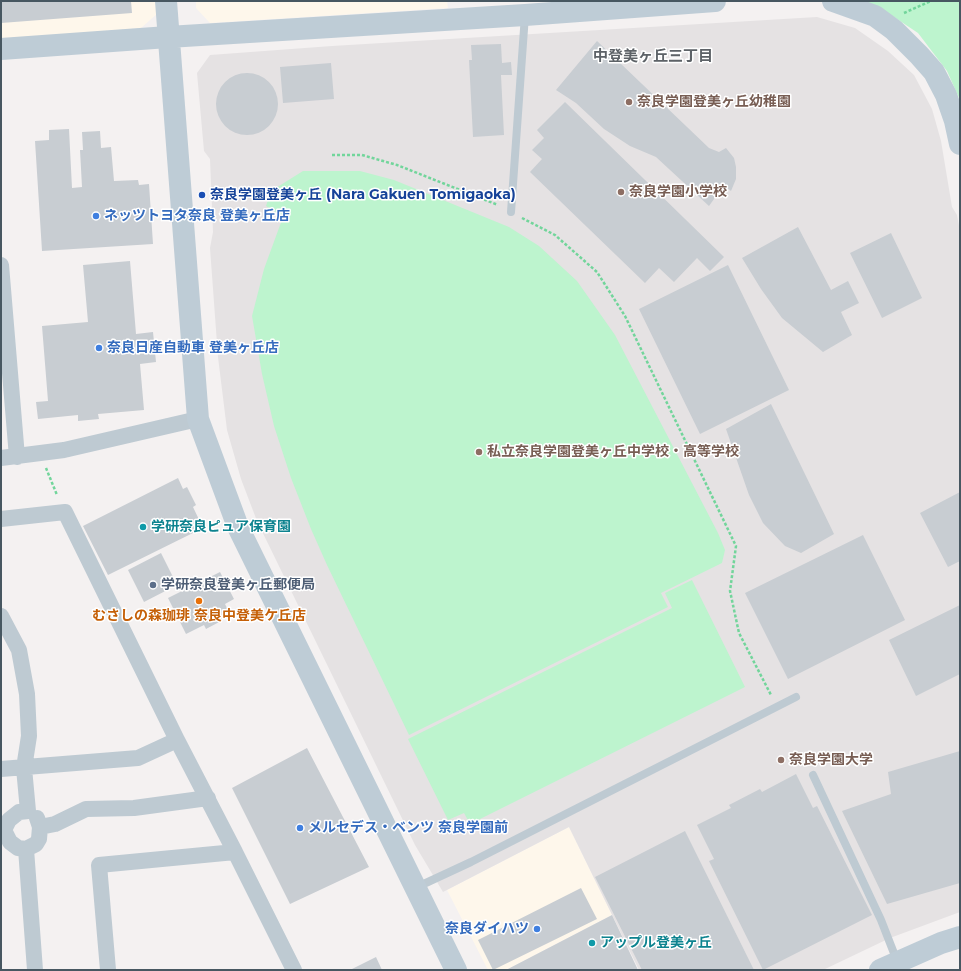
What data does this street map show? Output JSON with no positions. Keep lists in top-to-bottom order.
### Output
{
  "districts": ["中登美ヶ丘三丁目"],
  "places": [
    "奈良学園登美ヶ丘幼稚園",
    "奈良学園小学校",
    "奈良学園登美ヶ丘 (Nara Gakuen Tomigaoka)",
    "ネッツトヨタ奈良 登美ヶ丘店",
    "奈良日産自動車 登美ヶ丘店",
    "私立奈良学園登美ヶ丘中学校・高等学校",
    "学研奈良ピュア保育園",
    "学研奈良登美ヶ丘郵便局",
    "むさしの森珈琲 奈良中登美ケ丘店",
    "奈良学園大学",
    "メルセデス・ベンツ 奈良学園前",
    "奈良ダイハツ",
    "アップル登美ヶ丘"
  ]
}
